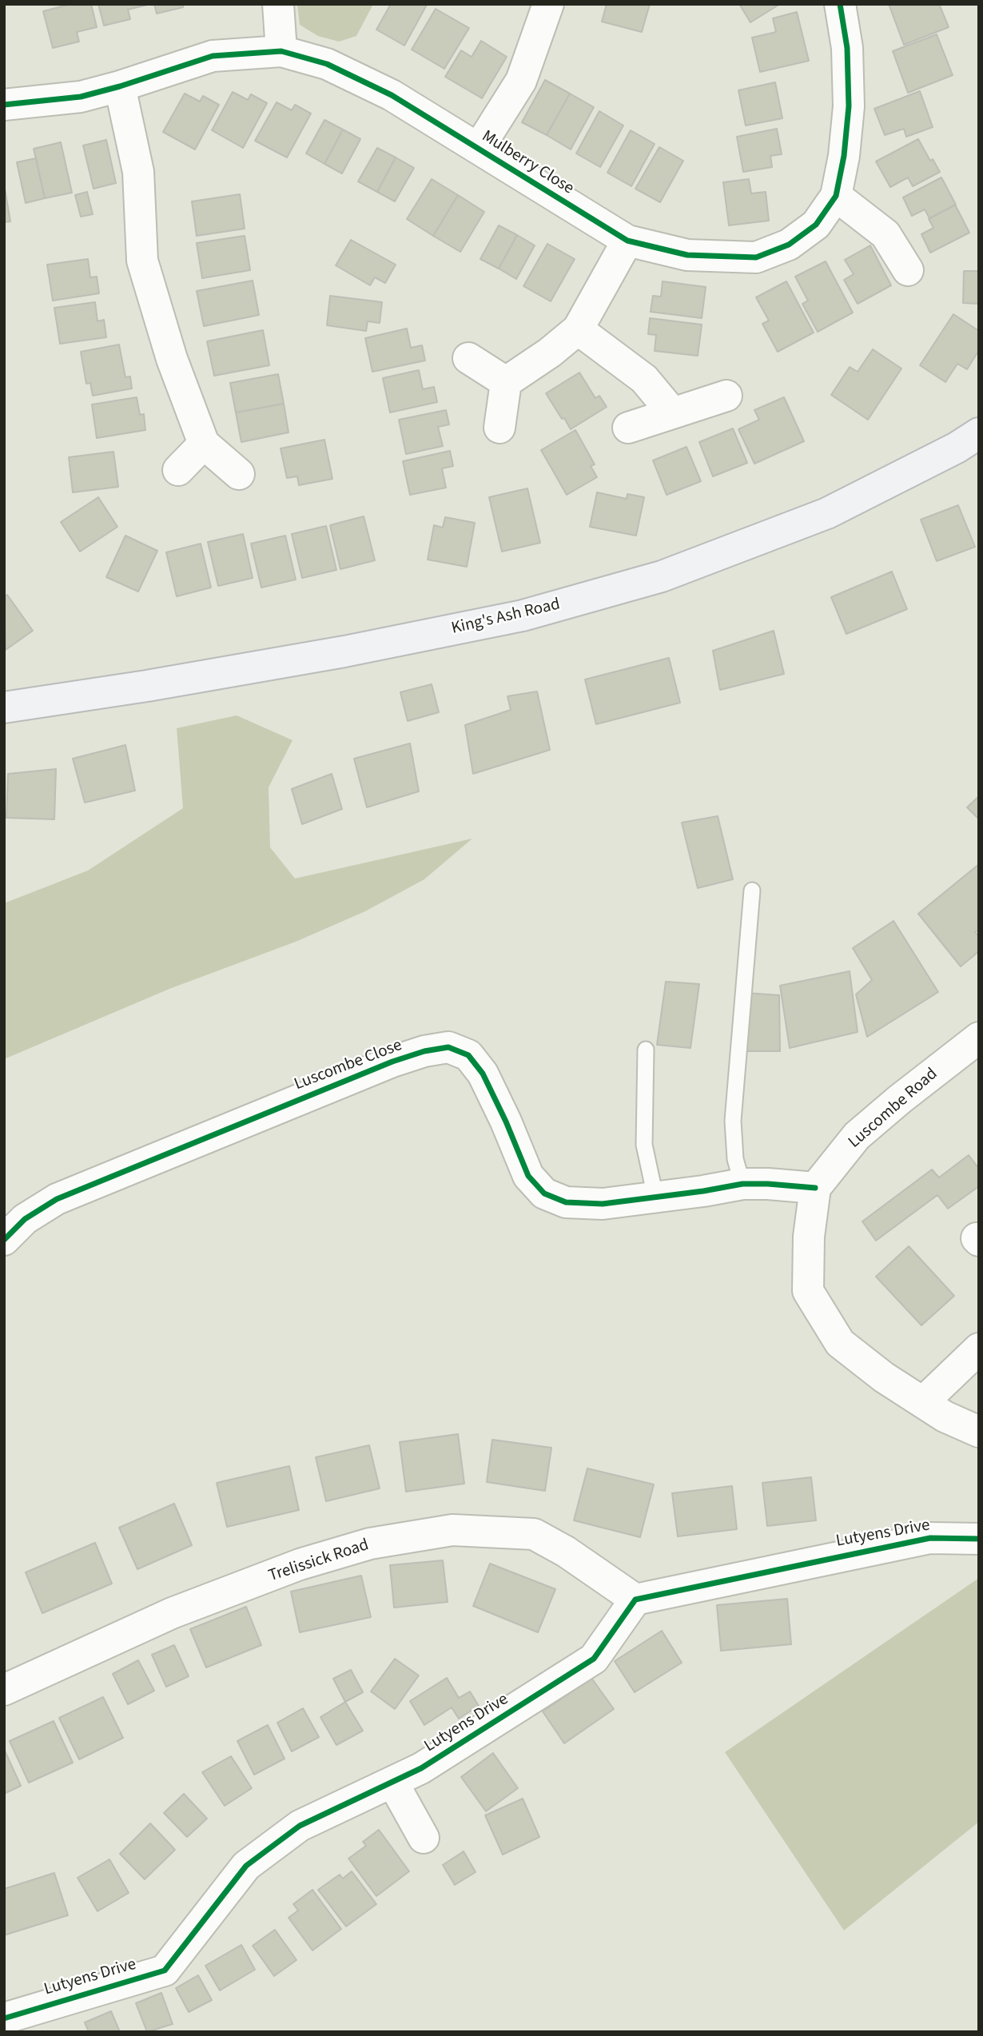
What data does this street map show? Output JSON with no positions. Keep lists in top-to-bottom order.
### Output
{
  "streets": {
    "highway": ["King's Ash Road"],
    "street": [
      "Mulberry Close",
      "Luscombe Close",
      "Luscombe Road",
      "Lutyens Drive",
      "Trelissick Road"
    ]
  },
  "crossings": [
    ["Luscombe Close", "Luscombe Road"],
    ["Lutyens Drive", "Trelissick Road"]
  ]
}
